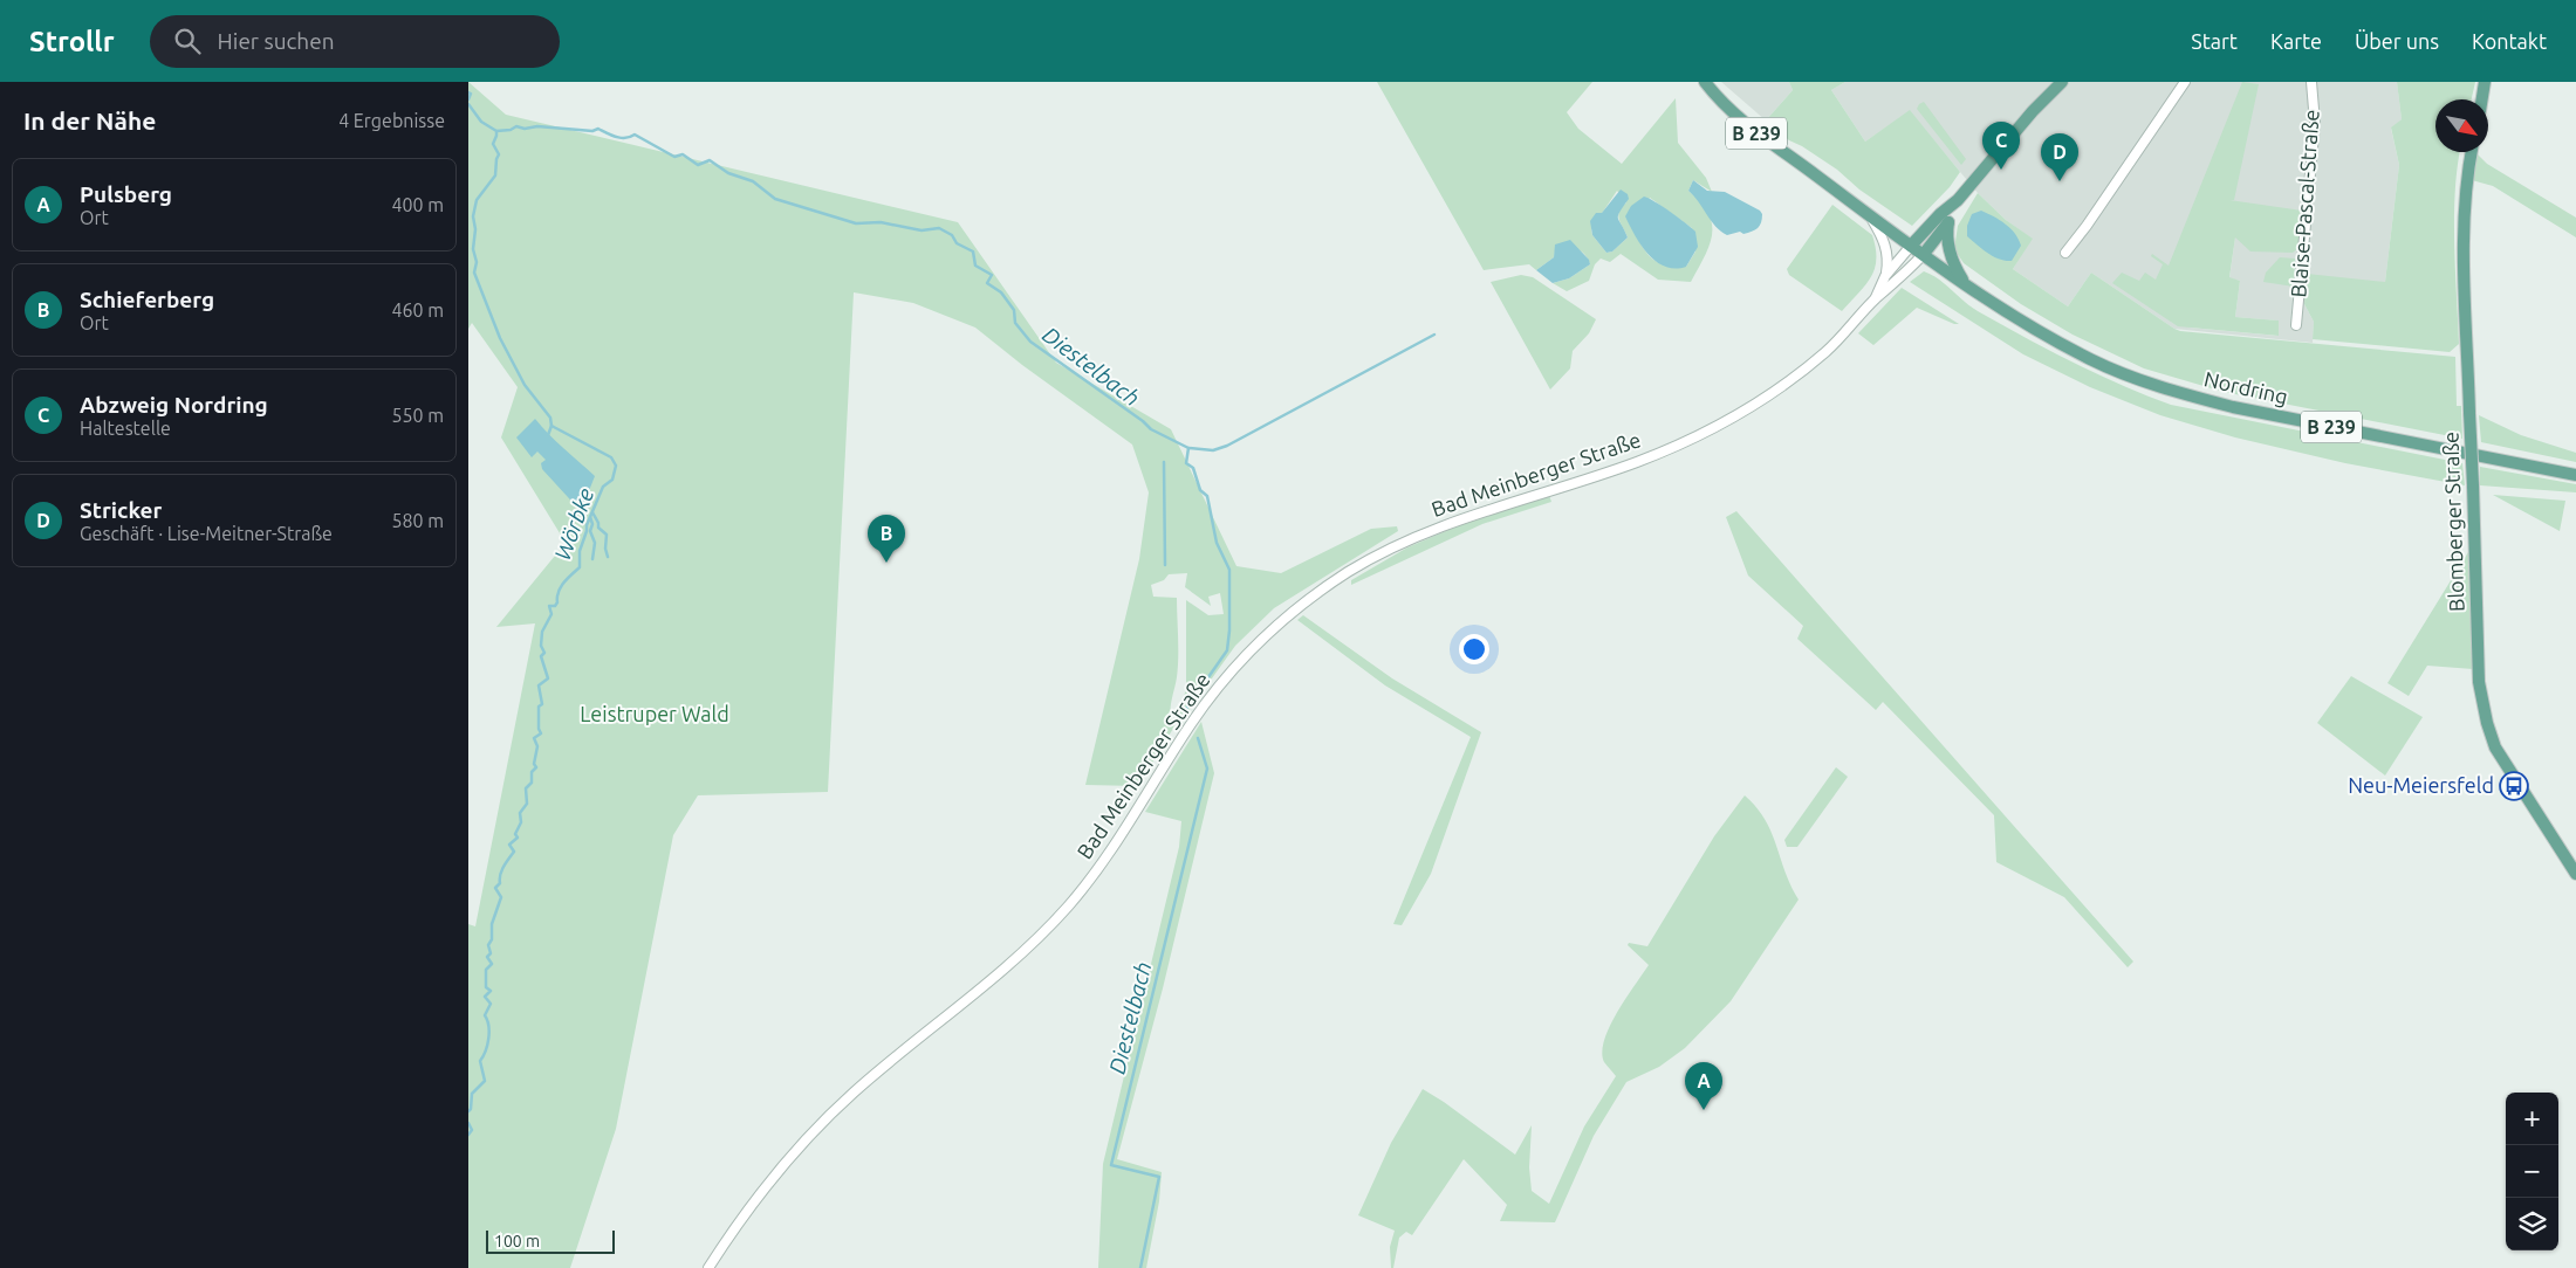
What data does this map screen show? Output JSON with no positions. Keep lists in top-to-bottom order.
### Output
{
  "streets": {
    "main road": [
      "B 239",
      "Nordring",
      "Bad Meinberger Straße",
      "Blomberger Straße"
    ],
    "street": ["Blaise-Pascal-Straße"]
  },
  "crossings": [
    ["B 239", "Nordring"],
    ["B 239", "Bad Meinberger Straße"]
  ],
  "water": ["Diestelbach", "Wörbke"],
  "parks": ["Leistruper Wald"],
  "places": {
    "bus stop": ["Neu-Meiersfeld"]
  },
  "scale_bar": "100 m",
  "north": "bottom right",
  "page": {
    "header": "Strollr",
    "search": "Hier suchen",
    "nav": [
      "Start",
      "Karte",
      "Über uns",
      "Kontakt"
    ],
    "heading": ["In der Nähe", "4 Ergebnisse"],
    "pins": [
      "C",
      "D",
      "B",
      "A"
    ],
    "list": [
      {
        "mark": "A",
        "name": "Pulsberg",
        "note": "Ort",
        "value": "400 m"
      },
      {
        "mark": "B",
        "name": "Schieferberg",
        "note": "Ort",
        "value": "460 m"
      },
      {
        "mark": "C",
        "name": "Abzweig Nordring",
        "note": "Haltestelle",
        "value": "550 m"
      },
      {
        "mark": "D",
        "name": "Stricker",
        "note": "Geschäft · Lise-Meitner-Straße",
        "value": "580 m"
      }
    ],
    "map_buttons": ["+", "−"],
    "scale": "100 m"
  }
}
